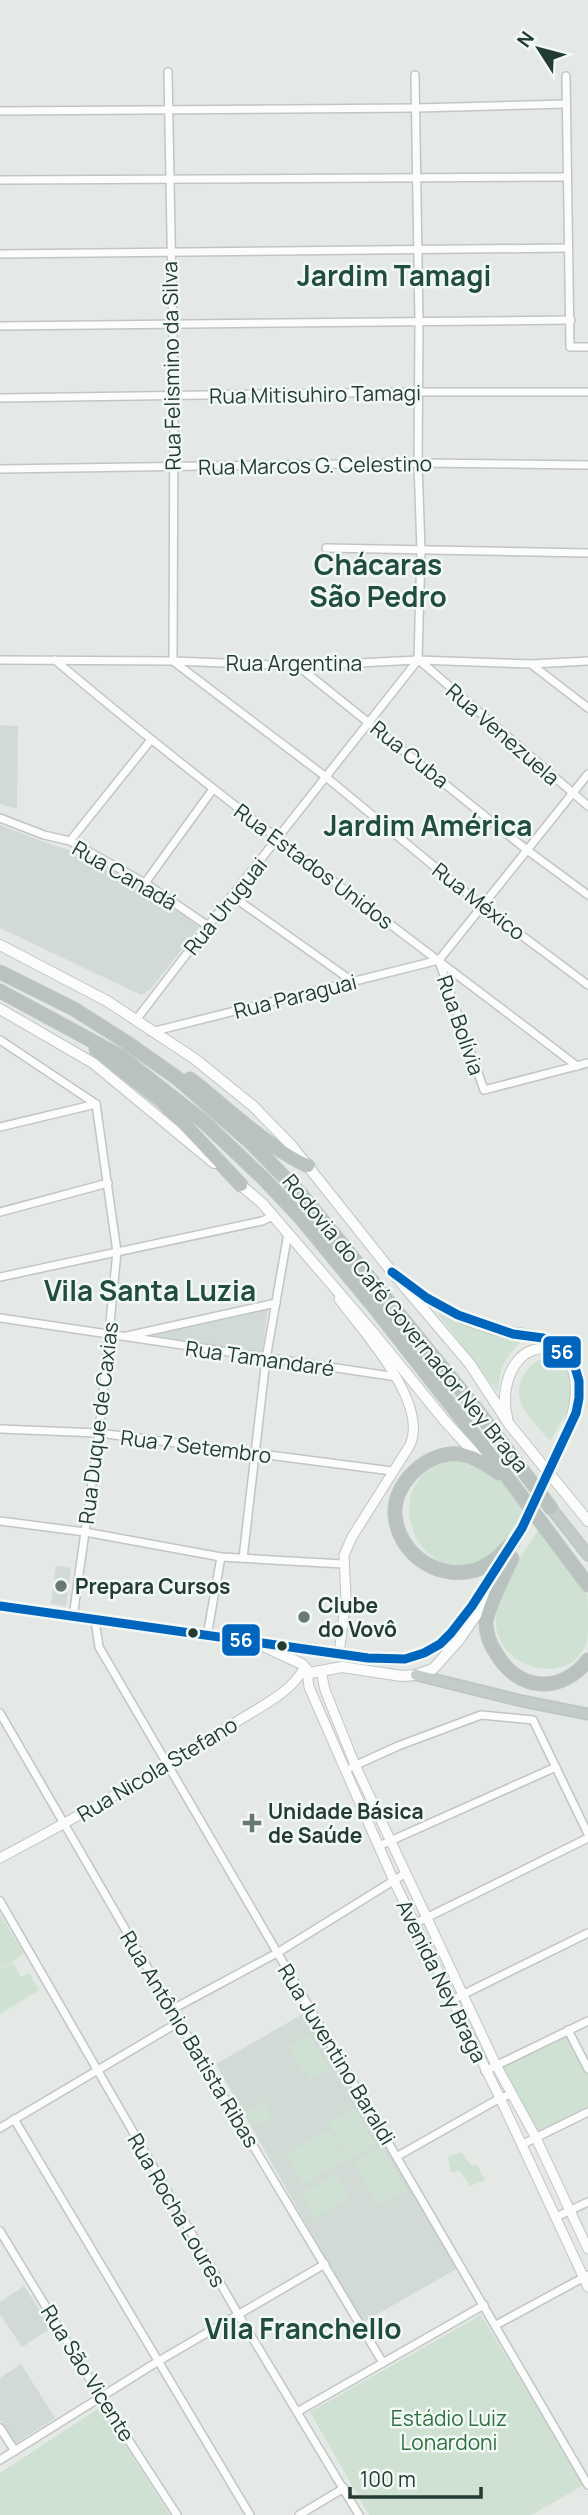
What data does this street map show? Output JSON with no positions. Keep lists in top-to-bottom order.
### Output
{
  "streets": {
    "highway": ["Rodovia do Café Governador Ney Braga"],
    "street": [
      "Rua Felismino da Silva",
      "Rua Mitisuhiro Tamagi",
      "Rua Marcos G. Celestino",
      "Rua Argentina",
      "Rua Venezuela",
      "Rua Cuba",
      "Rua Estados Unidos",
      "Rua Canadá",
      "Rua México",
      "Rua Uruguai",
      "Rua Paraguai",
      "Rua Bolívia",
      "Rua Tamandaré",
      "Rua Duque de Caxias",
      "Rua 7 Setembro",
      "Rua Nicola Stefano",
      "Avenida Ney Braga",
      "Rua Antônio Batista Ribas",
      "Rua Juventino Baraldi",
      "Rua Rocha Loures",
      "Rua São Vicente"
    ]
  },
  "crossings": [
    ["Rua Felismino da Silva", "Rua Mitisuhiro Tamagi"],
    ["Rua Felismino da Silva", "Rua Marcos G. Celestino"],
    ["Rua Felismino da Silva", "Rua Argentina"],
    ["Rua Felismino da Silva", "Rua México"],
    ["Rua Argentina", "Rua Venezuela"],
    ["Rua Argentina", "Rua Cuba"],
    ["Rua Argentina", "Rua Estados Unidos"],
    ["Rua Argentina", "Rua México"],
    ["Rua Argentina", "Rua Uruguai"],
    ["Rua Venezuela", "Rua Uruguai"],
    ["Rua Cuba", "Rua Uruguai"],
    ["Rua Estados Unidos", "Rua Uruguai"],
    ["Rua Estados Unidos", "Rua Paraguai"],
    ["Rua Estados Unidos", "Rua Bolívia"],
    ["Rua Canadá", "Rua Uruguai"],
    ["Rua México", "Rua Uruguai"],
    ["Rua Paraguai", "Rua Bolívia"],
    ["Rua Tamandaré", "Rua Duque de Caxias"],
    ["Rua Duque de Caxias", "Rua 7 Setembro"],
    ["Rua Nicola Stefano", "Avenida Ney Braga"],
    ["Rua Nicola Stefano", "Rua Antônio Batista Ribas"],
    ["Rua Nicola Stefano", "Rua Juventino Baraldi"]
  ],
  "districts": [
    "Jardim Tamagi",
    "Chácaras São Pedro",
    "Jardim América",
    "Vila Santa Luzia",
    "Vila Franchello"
  ],
  "parks": ["Estádio Luiz Lonardoni"],
  "places": {
    "other": ["Prepara Cursos", "Clube do Vovô"],
    "health": ["Unidade Básica de Saúde"]
  },
  "lines": ["transit line 56"],
  "scale_bar": "100 m",
  "north": "top left"
}
